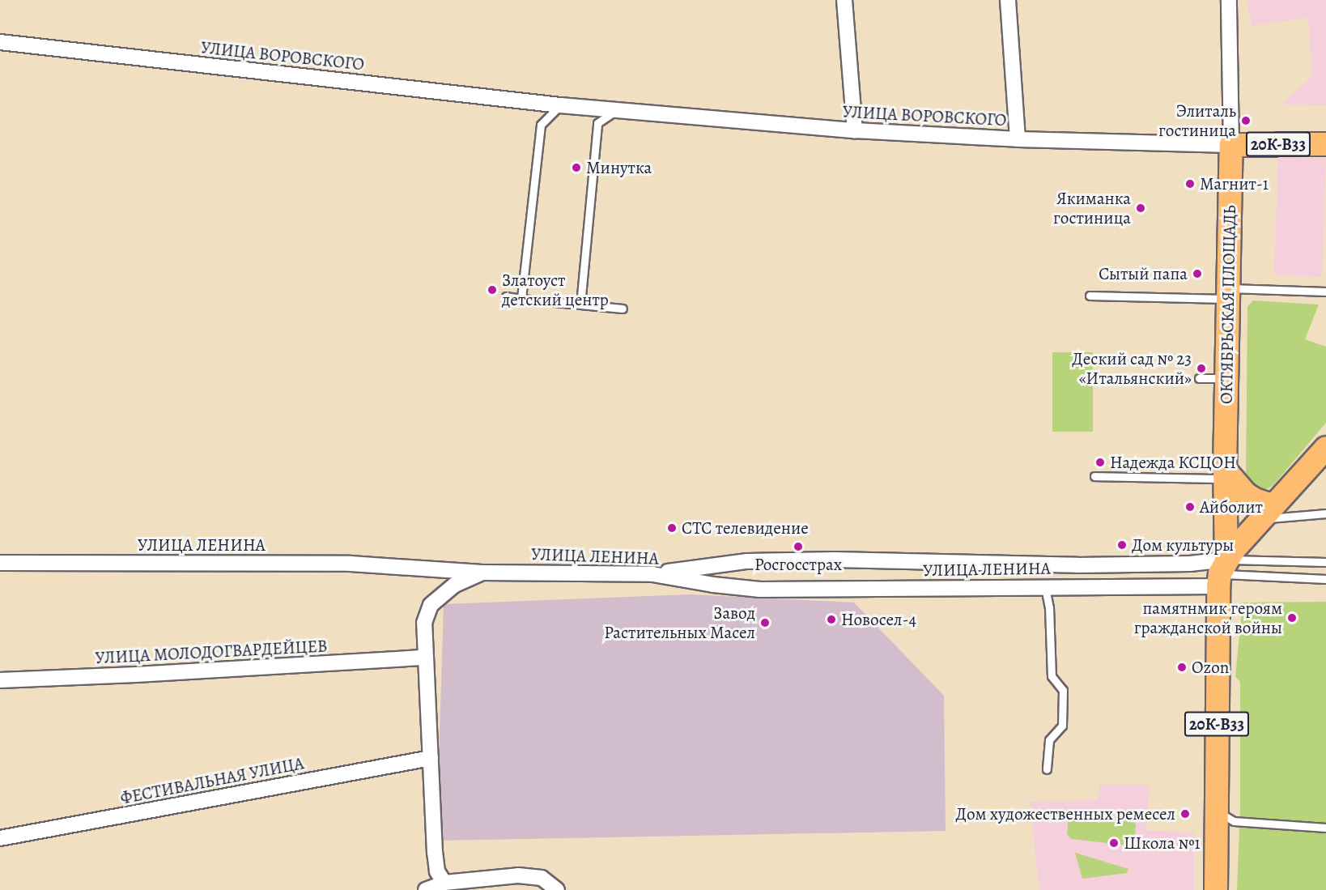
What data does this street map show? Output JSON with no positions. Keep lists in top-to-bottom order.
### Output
{
  "streets": {
    "main road": ["20К-В33", "ОКТЯБРЬСКАЯ ПЛОЩАДЬ"],
    "street": [
      "УЛИЦА ВОРОВСКОГО",
      "УЛИЦА ЛЕНИНА",
      "УЛИЦА МОЛОДОГВАРДЕЙЦЕВ",
      "ФЕСТИВАЛЬНАЯ УЛИЦА"
    ]
  },
  "crossings": [
    ["УЛИЦА ВОРОВСКОГО", "20К-В33"],
    ["УЛИЦА ВОРОВСКОГО", "ОКТЯБРЬСКАЯ ПЛОЩАДЬ"],
    ["20К-В33", "ОКТЯБРЬСКАЯ ПЛОЩАДЬ"],
    ["ОКТЯБРЬСКАЯ ПЛОЩАДЬ", "УЛИЦА ЛЕНИНА"]
  ],
  "places": [
    "Элиталь гостиница",
    "Минутка",
    "Магнит-1",
    "Якиманка гостиница",
    "Сытый папа",
    "Златоуст детский центр",
    "Деский сад № 23 «Итальянский»",
    "Надежда КСЦОН",
    "Айболит",
    "СТС телевидение",
    "Дом культуры",
    "Росгосстрах",
    "памятнмик героям гражданской войны",
    "Новосел-4",
    "Завод Растительных Масел",
    "Ozon",
    "Дом художественных ремесел",
    "Школа №1"
  ]
}
